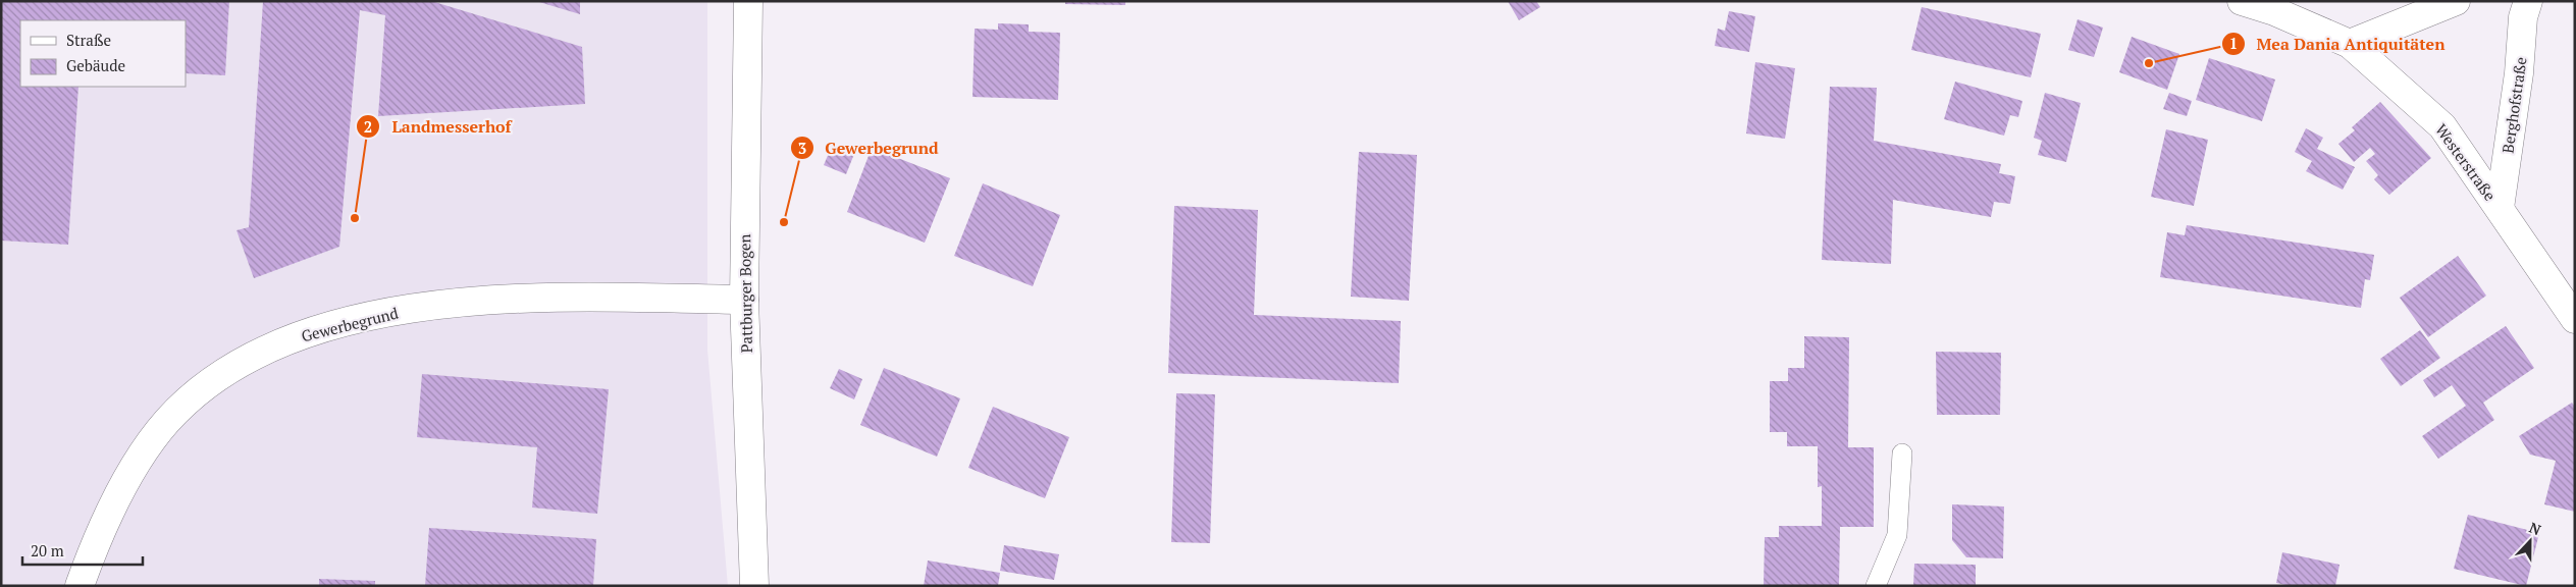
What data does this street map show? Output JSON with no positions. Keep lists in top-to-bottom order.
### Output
{
  "streets": {
    "street": [
      "Berghofstraße",
      "Westerstraße",
      "Pattburger Bogen",
      "Gewerbegrund"
    ]
  },
  "crossings": [
    ["Berghofstraße", "Westerstraße"],
    ["Pattburger Bogen", "Gewerbegrund"]
  ],
  "places": ["Mea Dania Antiquitäten", "Landmesserhof", "Gewerbegrund"],
  "legend": ["Straße", "Gebäude"],
  "scale_bar": "20 m",
  "north": "top"
}
